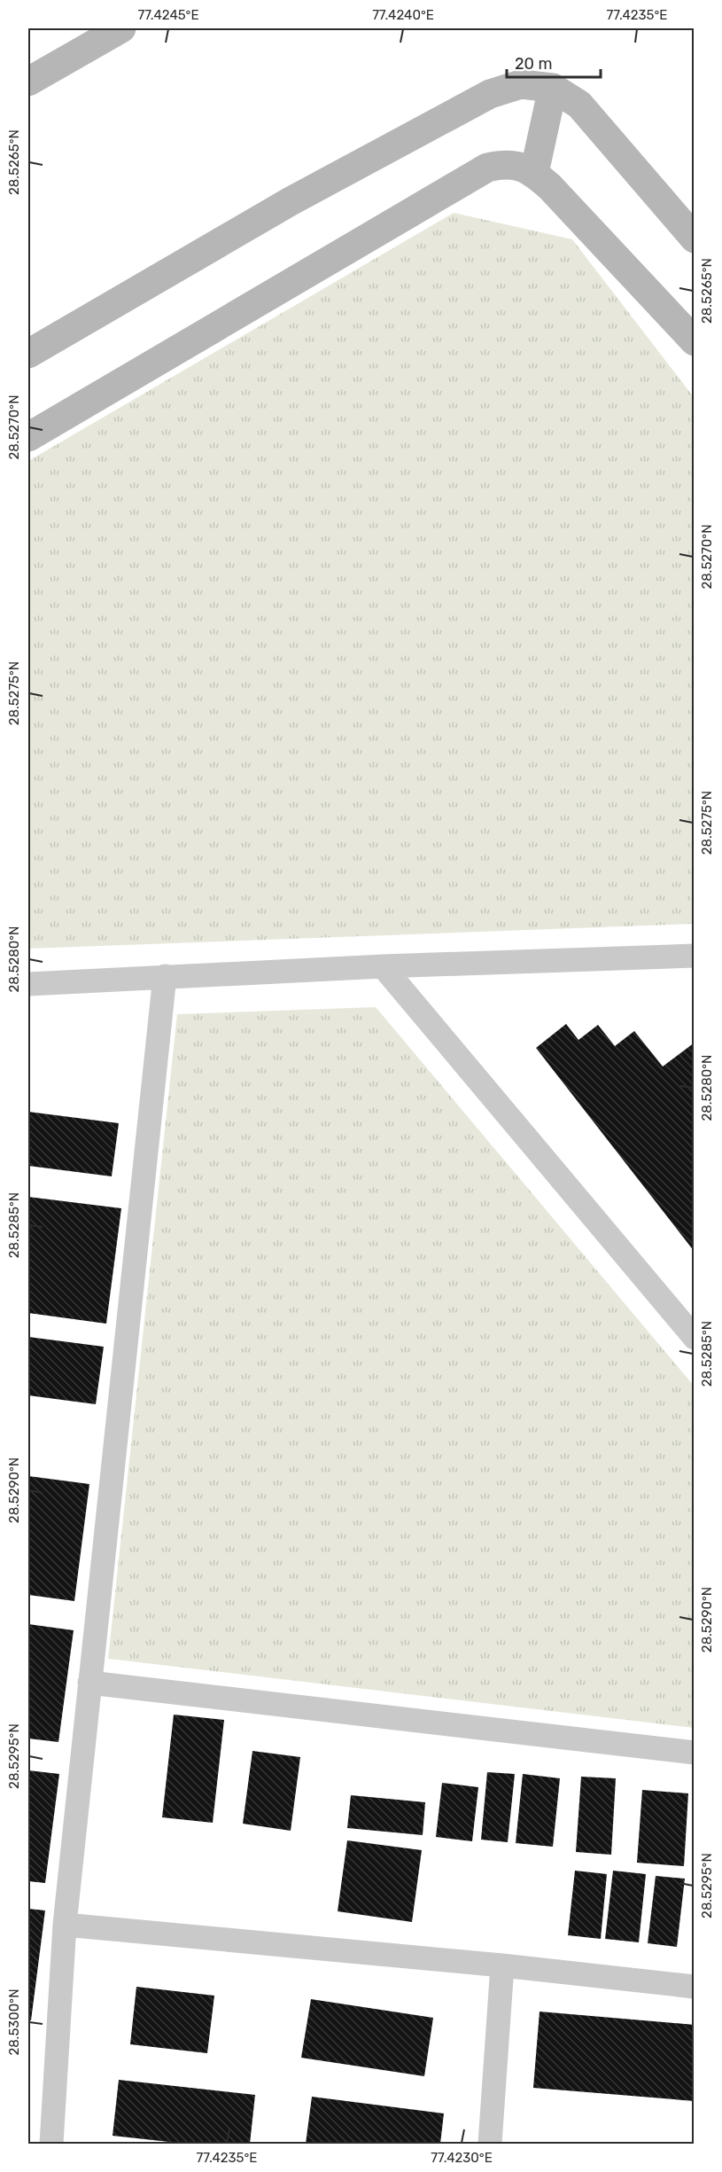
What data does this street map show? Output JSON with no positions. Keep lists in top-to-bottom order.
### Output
{
  "scale_bar": "20 m",
  "coordinates": [
    "77.4245°E",
    "77.4240°E",
    "77.4235°E",
    "28.5265°N",
    "28.5270°N",
    "28.5275°N",
    "28.5280°N",
    "28.5285°N",
    "28.5290°N",
    "28.5295°N",
    "28.5300°N",
    "77.4230°E"
  ]
}
